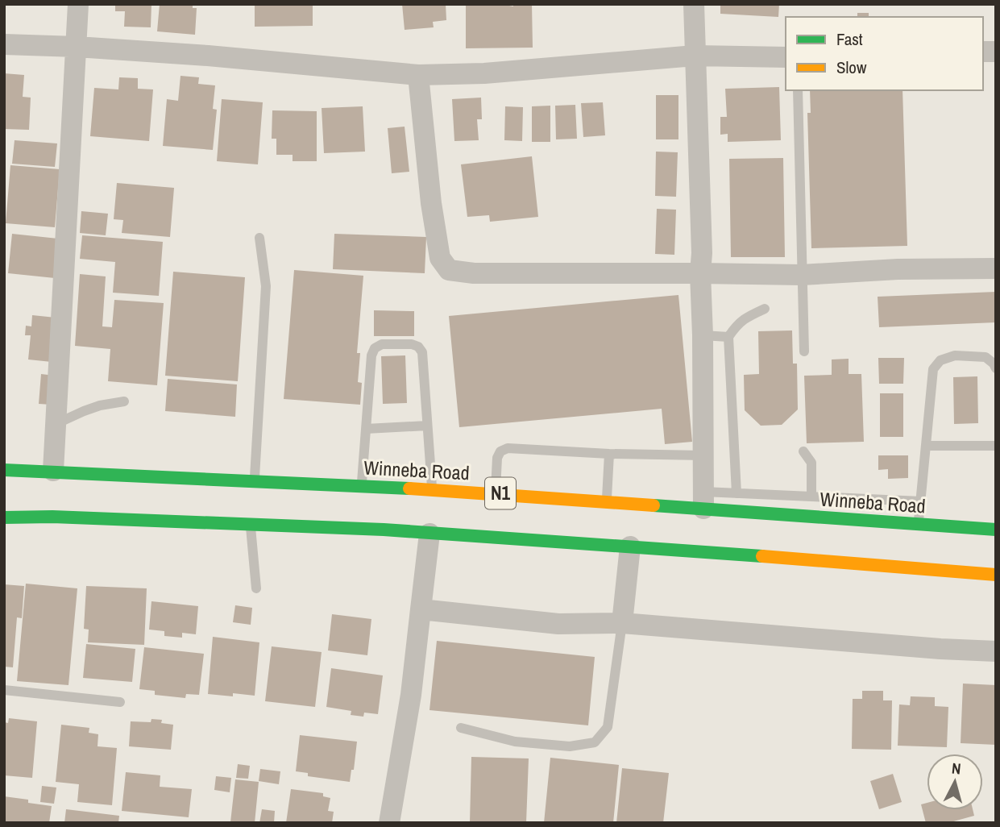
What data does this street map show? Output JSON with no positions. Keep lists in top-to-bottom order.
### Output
{
  "streets": {
    "highway": ["Winneba Road", "N1"]
  },
  "legend": ["Fast", "Slow"],
  "north": "top"
}
